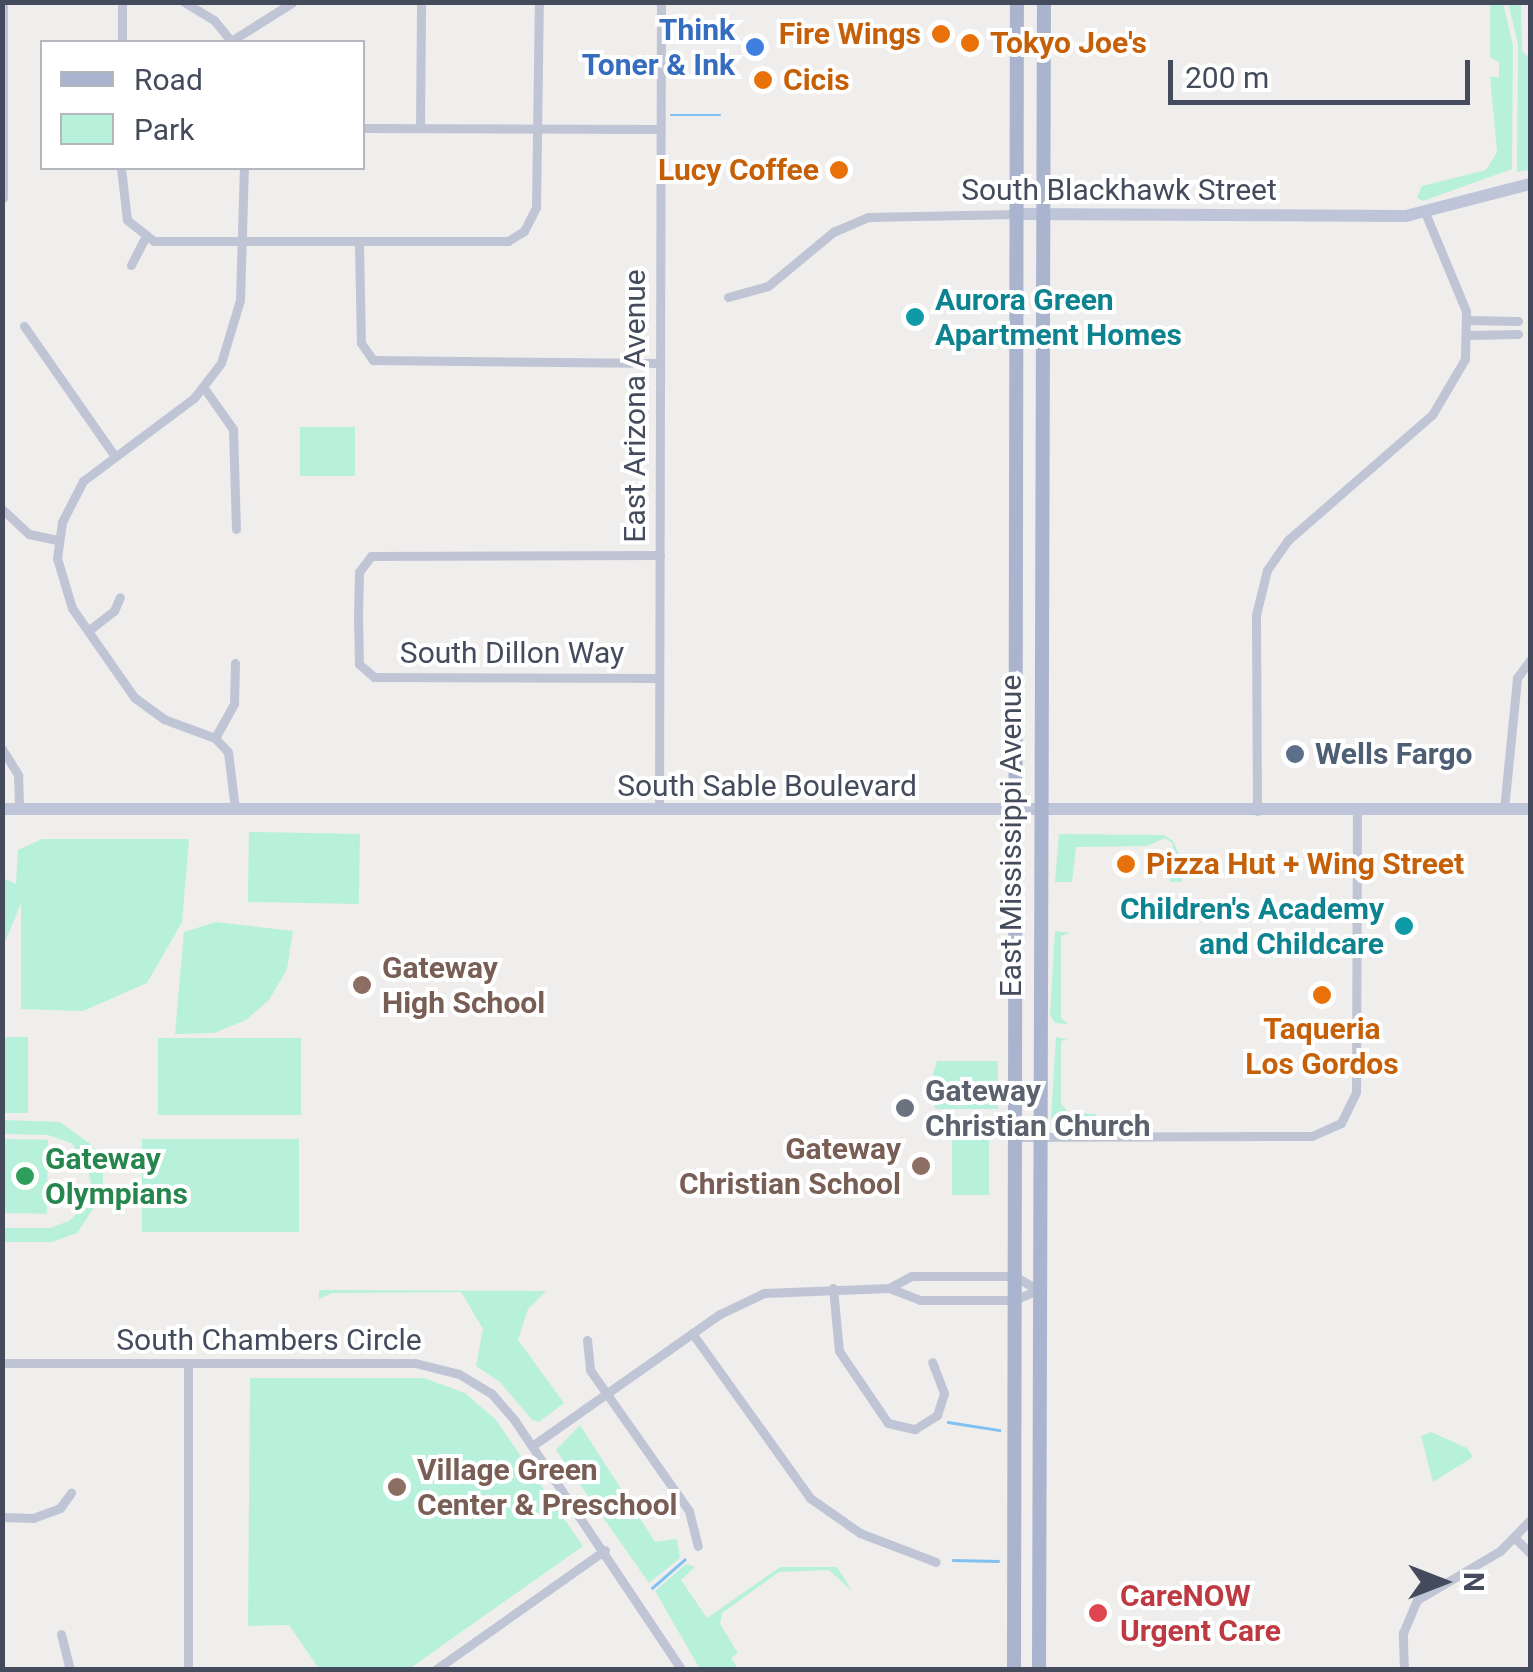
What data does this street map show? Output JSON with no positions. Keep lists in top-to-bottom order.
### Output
{
  "streets": {
    "main road": ["East Mississippi Avenue"],
    "street": [
      "South Blackhawk Street",
      "East Arizona Avenue",
      "South Dillon Way",
      "South Sable Boulevard",
      "South Chambers Circle"
    ]
  },
  "crossings": [
    ["South Blackhawk Street", "East Mississippi Avenue"],
    ["East Arizona Avenue", "South Dillon Way"],
    ["East Arizona Avenue", "South Sable Boulevard"],
    ["South Sable Boulevard", "East Mississippi Avenue"]
  ],
  "places": [
    "Fire Wings",
    "Tokyo Joe's",
    "Think Toner & Ink",
    "Cicis",
    "Lucy Coffee",
    "Aurora Green Apartment Homes",
    "Wells Fargo",
    "Pizza Hut + Wing Street",
    "Children's Academy and Childcare",
    "Gateway High School",
    "Taqueria Los Gordos",
    "Gateway Christian Church",
    "Gateway Christian School",
    "Gateway Olympians",
    "Village Green Center & Preschool",
    "CareNOW Urgent Care"
  ],
  "legend": ["Road", "Park"],
  "scale_bar": "200 m",
  "north": "right"
}
